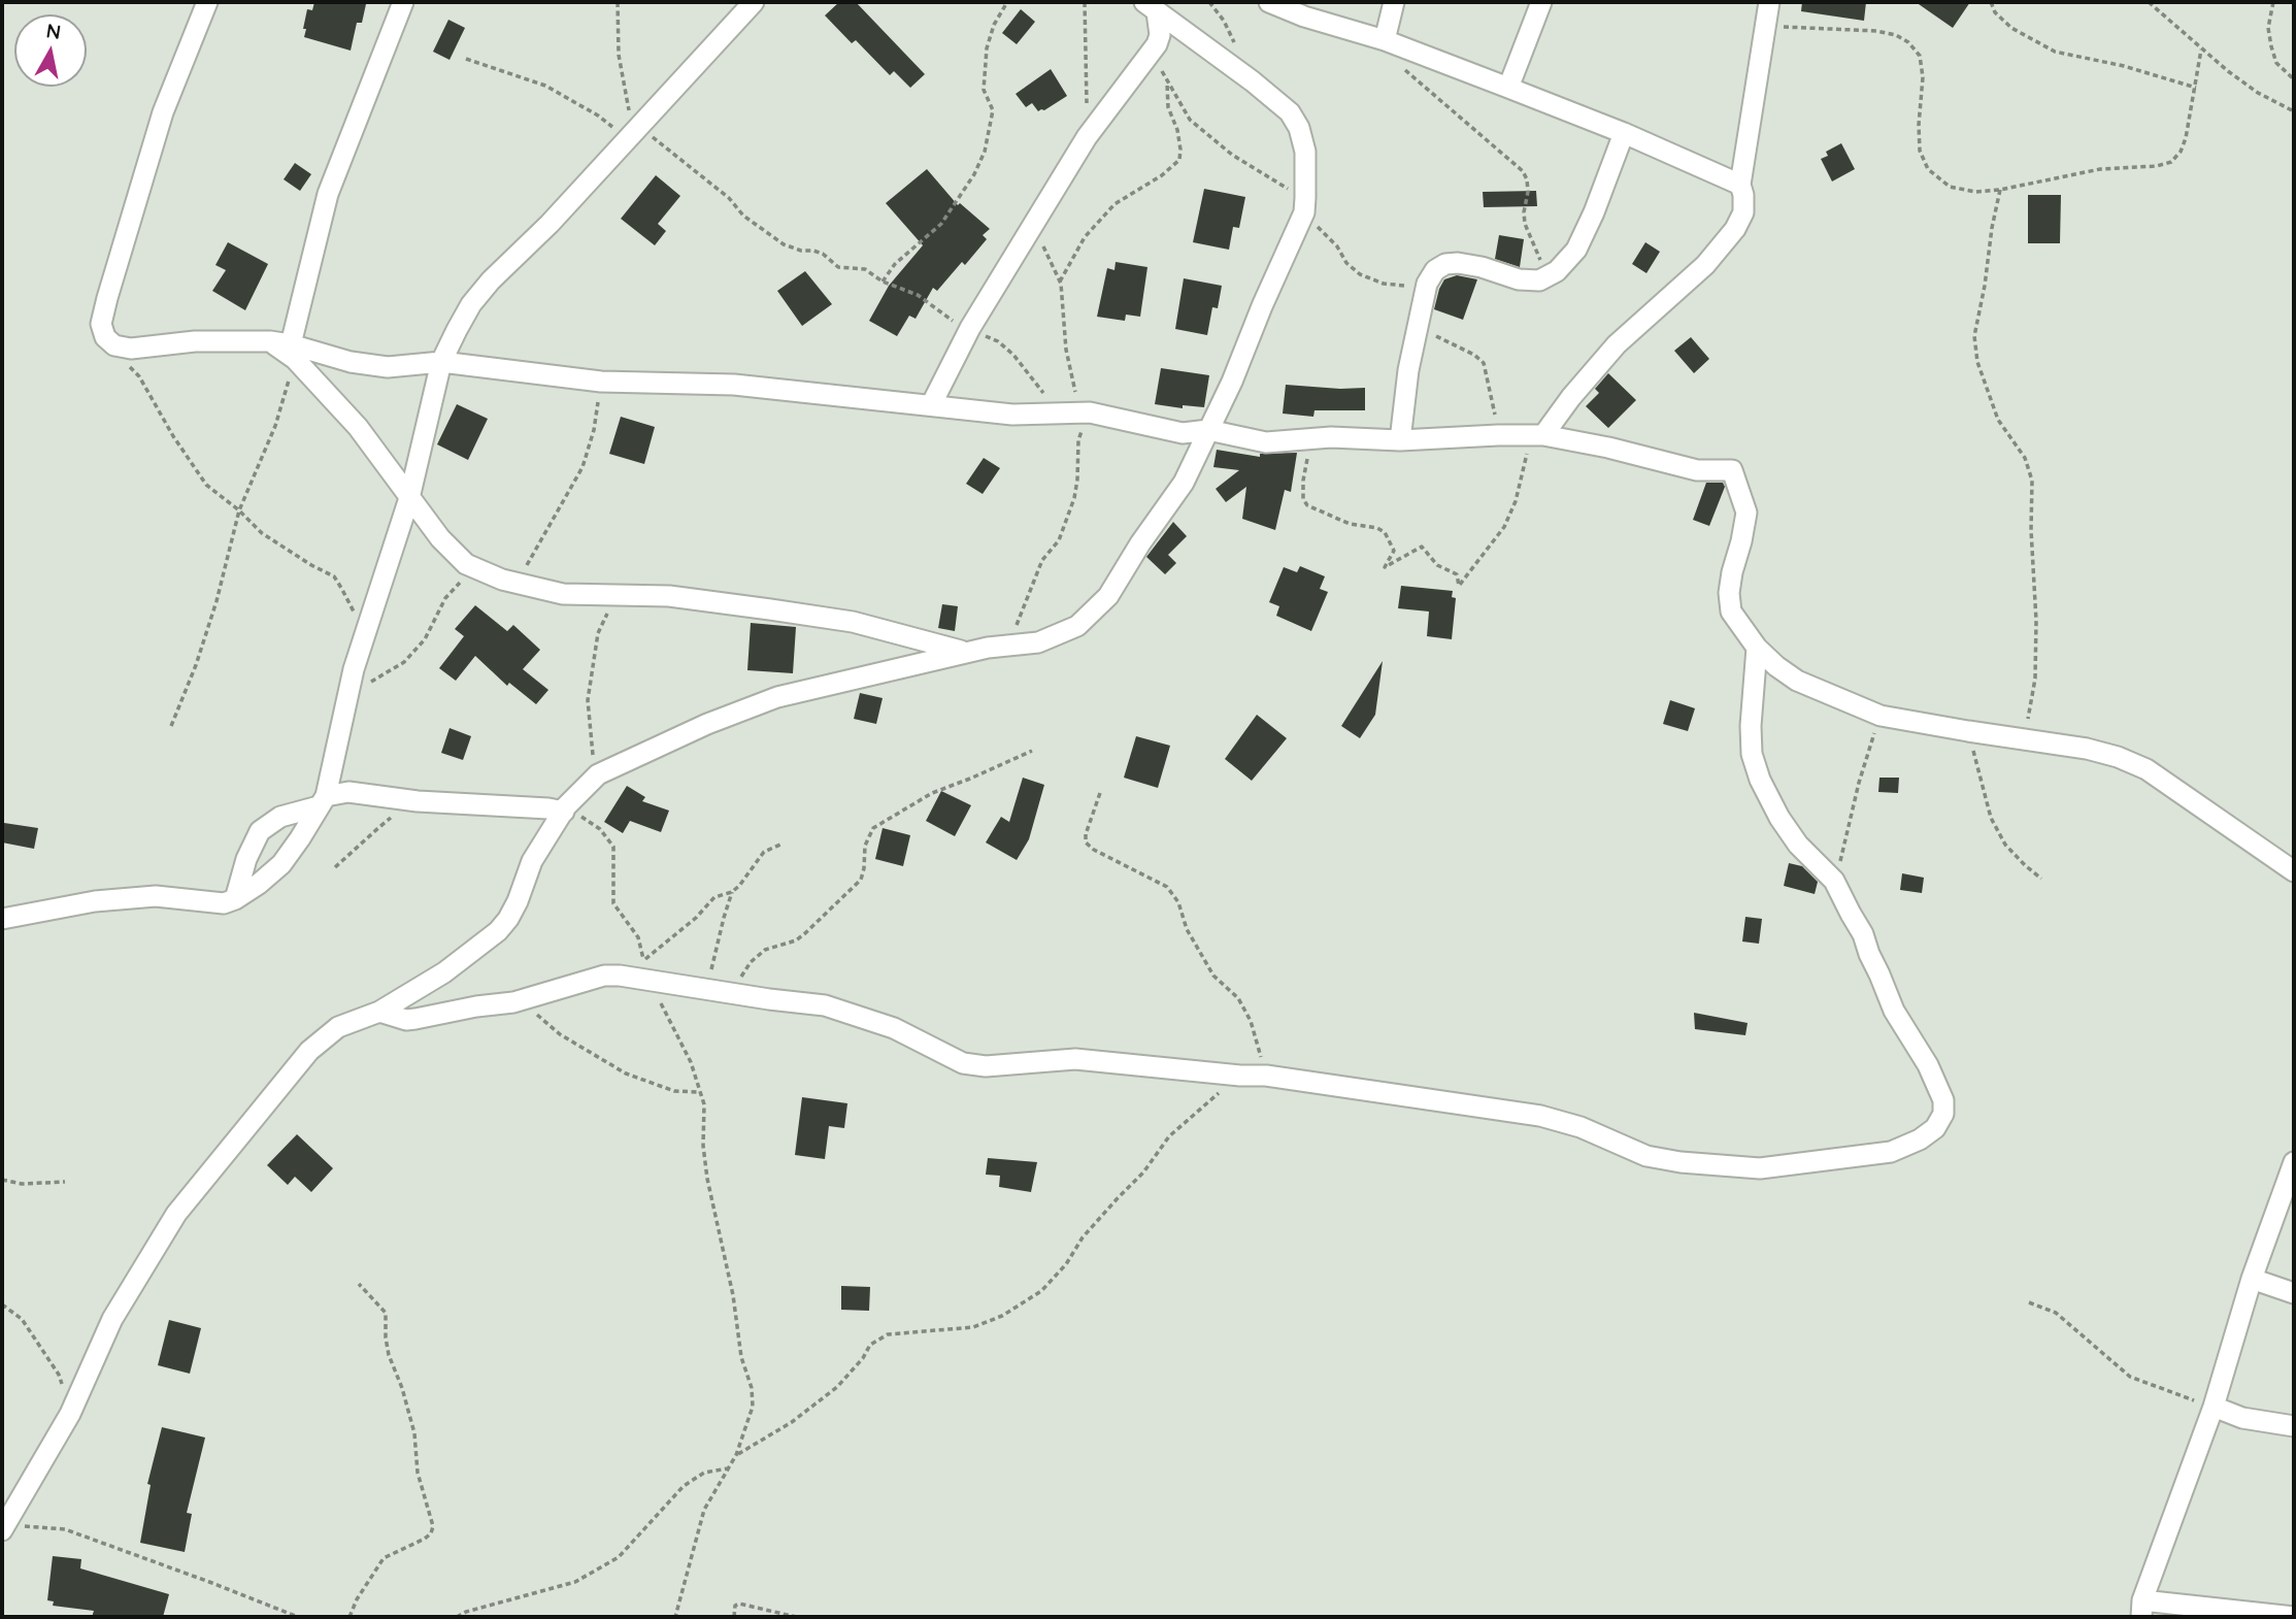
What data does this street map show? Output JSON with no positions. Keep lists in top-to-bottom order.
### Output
{
  "north": "top"
}
